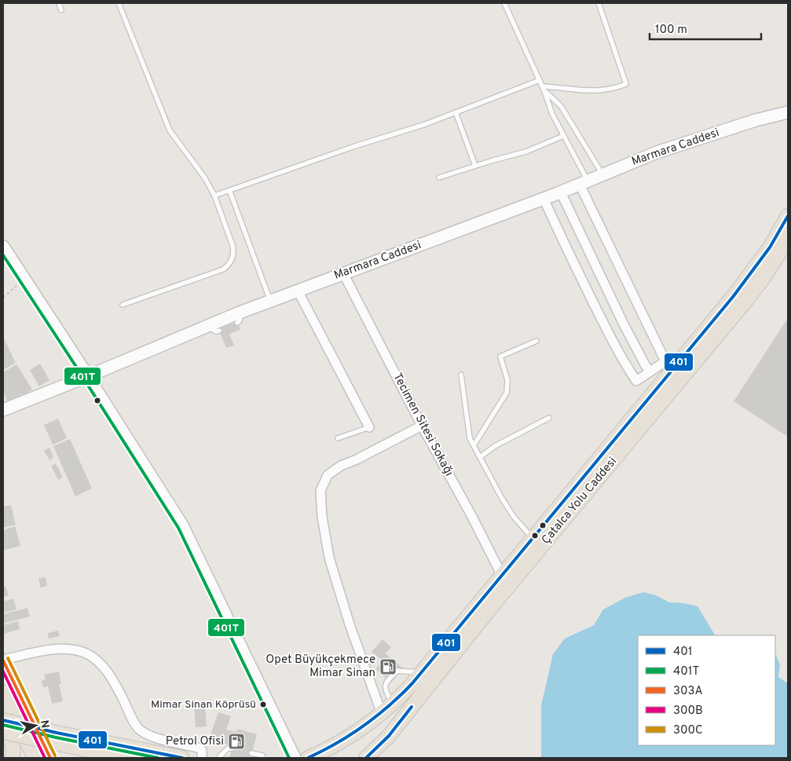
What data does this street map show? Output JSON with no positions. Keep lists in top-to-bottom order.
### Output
{
  "streets": {
    "highway": ["Çatalca Yolu Caddesi"],
    "main road": ["Marmara Caddesi"],
    "street": ["Tecimen Sitesi Sokağı"]
  },
  "crossings": [
    ["Marmara Caddesi", "Tecimen Sitesi Sokağı"],
    ["Tecimen Sitesi Sokağı", "Çatalca Yolu Caddesi"]
  ],
  "places": {
    "fuel station": ["Opet Büyükçekmece Mimar Sinan", "Petrol Ofisi"],
    "other": ["Mimar Sinan Köprüsü"]
  },
  "lines": [
    "transit line 401",
    "transit line 401T",
    "transit line 300C",
    "transit line 303A",
    "transit line 300B"
  ],
  "legend": [
    "401",
    "401T",
    "303A",
    "300B",
    "300C"
  ],
  "scale_bar": "100 m",
  "north": "right"
}
